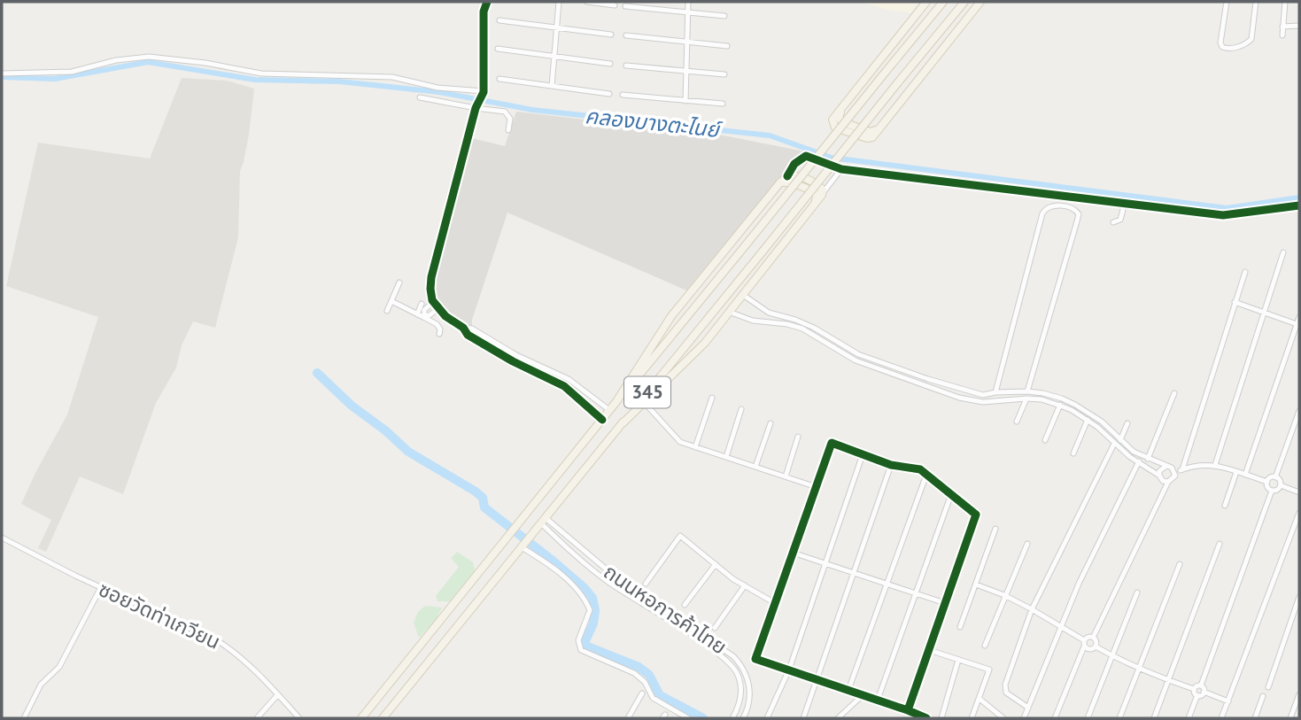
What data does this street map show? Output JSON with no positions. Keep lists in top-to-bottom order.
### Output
{
  "streets": {
    "main road": ["345"],
    "street": ["ถนนหอการค้าไทย", "ซอยวัดท่าเกวียน"]
  },
  "crossings": [
    ["345", "ถนนหอการค้าไทย"]
  ],
  "water": ["คลองบางตะไนย์"]
}
